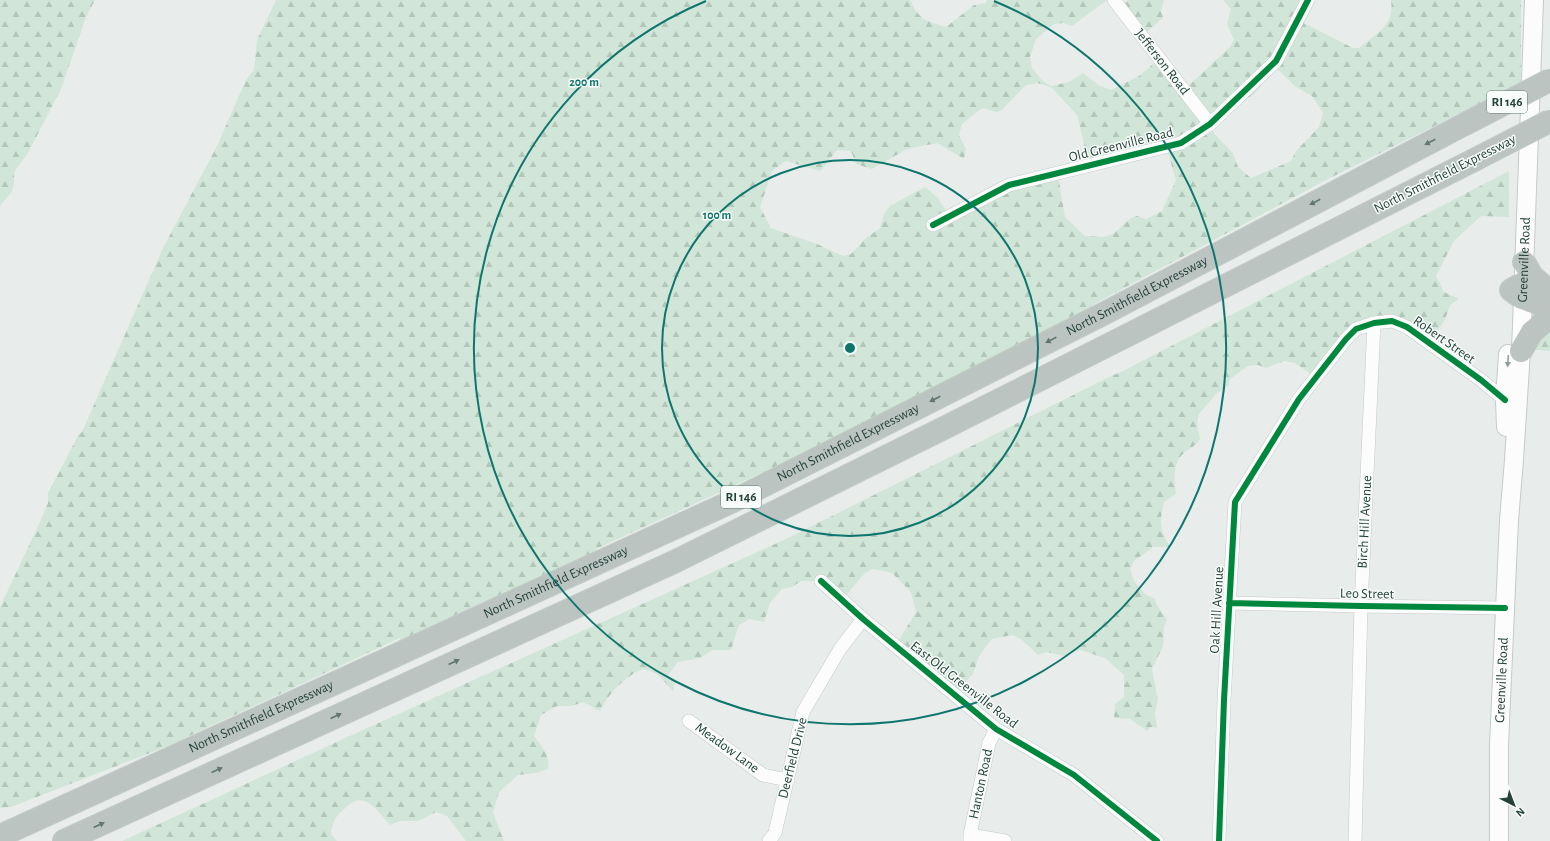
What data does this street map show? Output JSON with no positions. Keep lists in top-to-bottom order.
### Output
{
  "streets": {
    "highway": ["RI 146", "North Smithfield Expressway"],
    "main road": ["Greenville Road"],
    "street": [
      "Jefferson Road",
      "Old Greenville Road",
      "Robert Street",
      "Birch Hill Avenue",
      "Leo Street",
      "Oak Hill Avenue",
      "East Old Greenville Road",
      "Meadow Lane",
      "Deerfield Drive",
      "Hanton Road"
    ]
  },
  "crossings": [
    ["Jefferson Road", "Old Greenville Road"],
    ["Greenville Road", "Robert Street"],
    ["Greenville Road", "Leo Street"],
    ["Robert Street", "Birch Hill Avenue"],
    ["Robert Street", "Oak Hill Avenue"],
    ["Birch Hill Avenue", "Leo Street"],
    ["Leo Street", "Oak Hill Avenue"],
    ["East Old Greenville Road", "Deerfield Drive"],
    ["East Old Greenville Road", "Hanton Road"],
    ["Meadow Lane", "Deerfield Drive"]
  ],
  "north": "bottom right",
  "rings": ["200 m", "100 m"]
}
